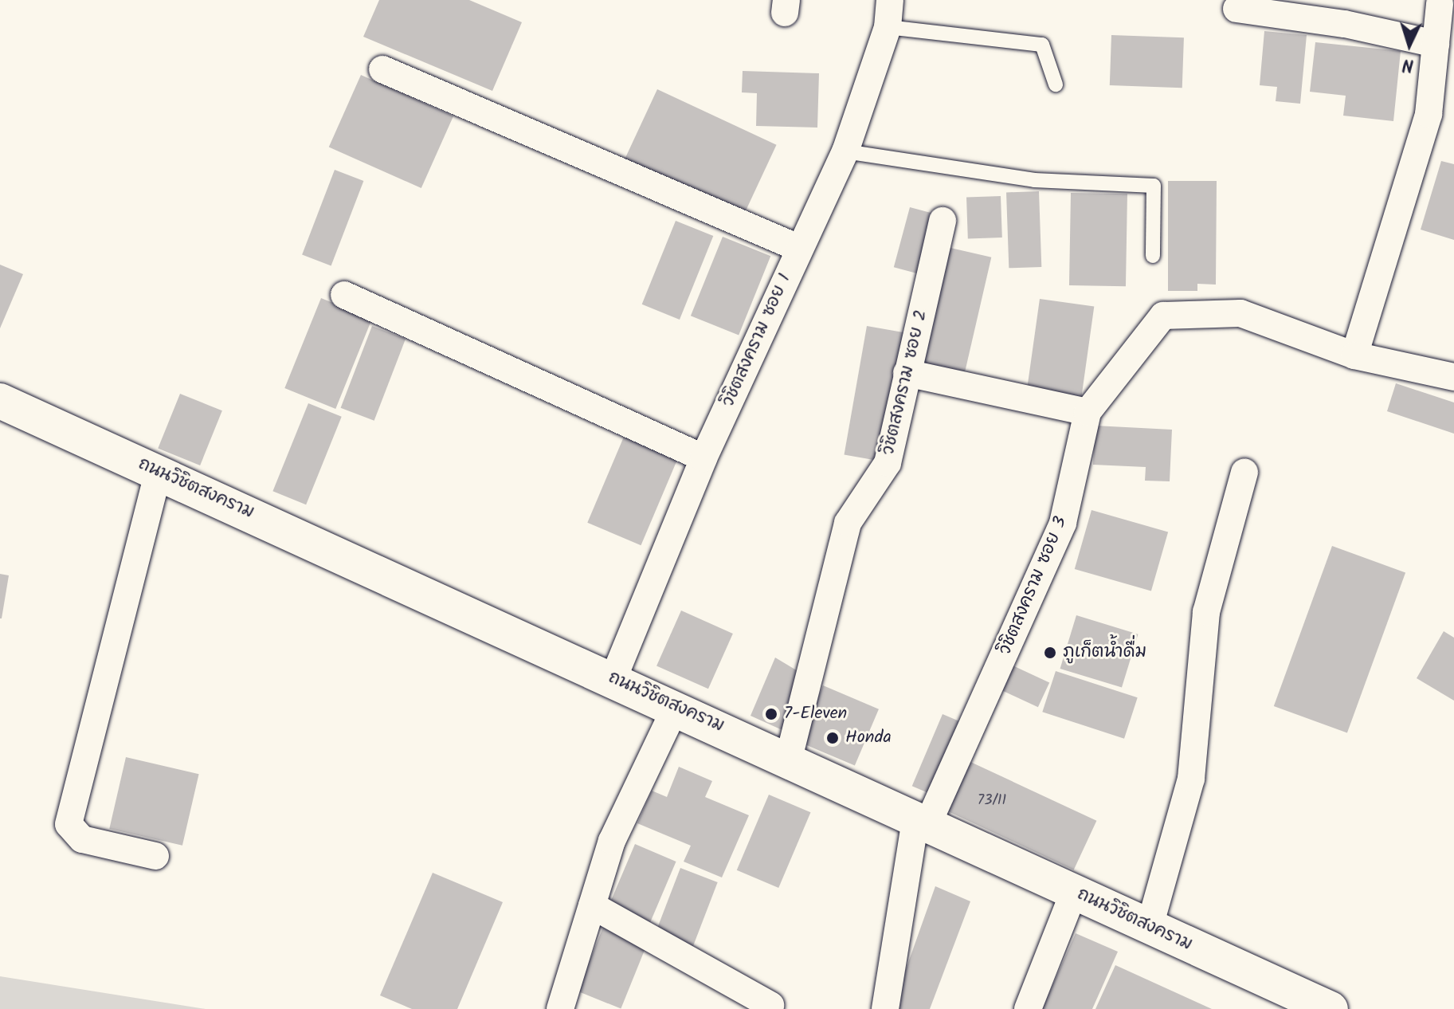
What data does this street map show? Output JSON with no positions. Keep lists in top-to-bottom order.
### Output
{
  "streets": {
    "street": [
      "วิชิตสงคราม ซอย 1",
      "วิชิตสงคราม ซอย 2",
      "ถนนวิชิตสงคราม",
      "วิชิตสงคราม ซอย 3"
    ]
  },
  "crossings": [
    ["วิชิตสงคราม ซอย 1", "ถนนวิชิตสงคราม"],
    ["วิชิตสงคราม ซอย 2", "ถนนวิชิตสงคราม"],
    ["ถนนวิชิตสงคราม", "วิชิตสงคราม ซอย 3"]
  ],
  "places": ["ภูเก็ตน้ำดื่ม", "7-Eleven", "Honda"],
  "house_numbers": ["73/11"],
  "north": "bottom"
}
